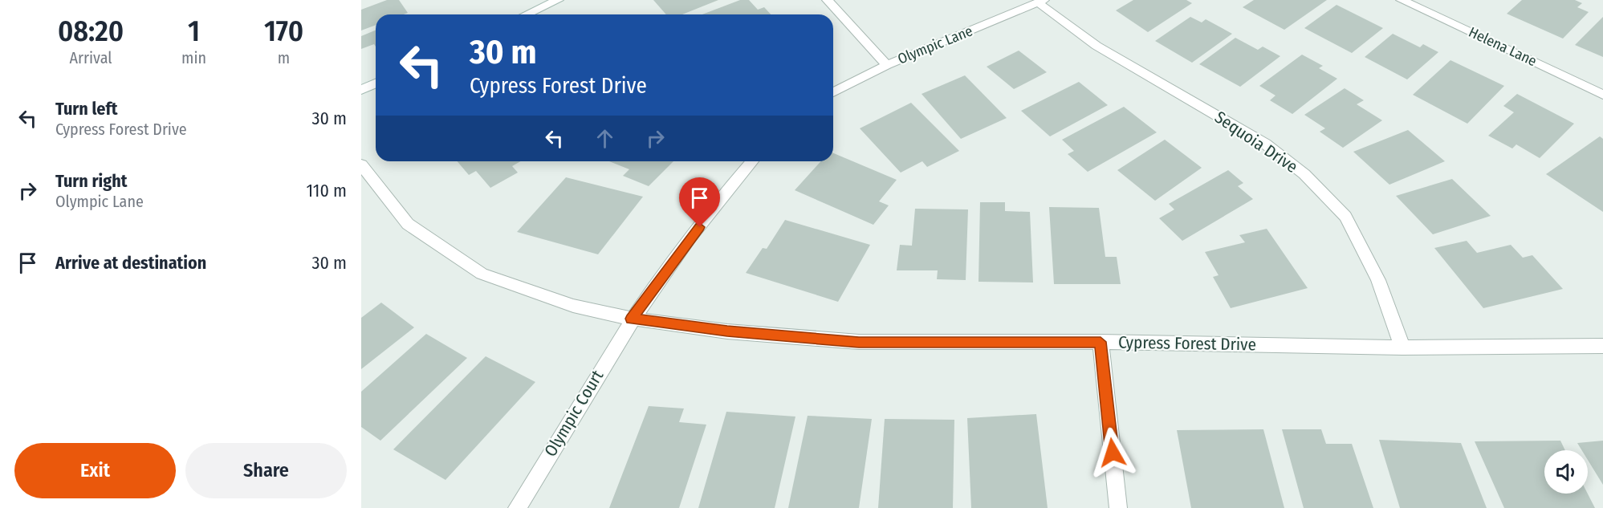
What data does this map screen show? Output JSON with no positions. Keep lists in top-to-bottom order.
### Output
{
  "streets": {
    "street": [
      "Olympic Lane",
      "Helena Lane",
      "Sequoia Drive",
      "Cypress Forest Drive",
      "Olympic Court"
    ]
  },
  "crossings": [
    ["Olympic Lane", "Sequoia Drive"],
    ["Sequoia Drive", "Cypress Forest Drive"],
    ["Cypress Forest Drive", "Olympic Court"]
  ],
  "page": {
    "eta": [
      "08:20",
      "Arrival",
      "1",
      "min",
      "170",
      "m"
    ],
    "turn": ["30 m", "Cypress Forest Drive"],
    "list": [
      {
        "name": "Turn left",
        "note": "Cypress Forest Drive",
        "value": "30 m"
      },
      {
        "name": "Turn right",
        "note": "Olympic Lane",
        "value": "110 m"
      },
      {
        "name": "Arrive at destination",
        "value": "30 m"
      }
    ],
    "buttons": ["Exit", "Share"]
  }
}
